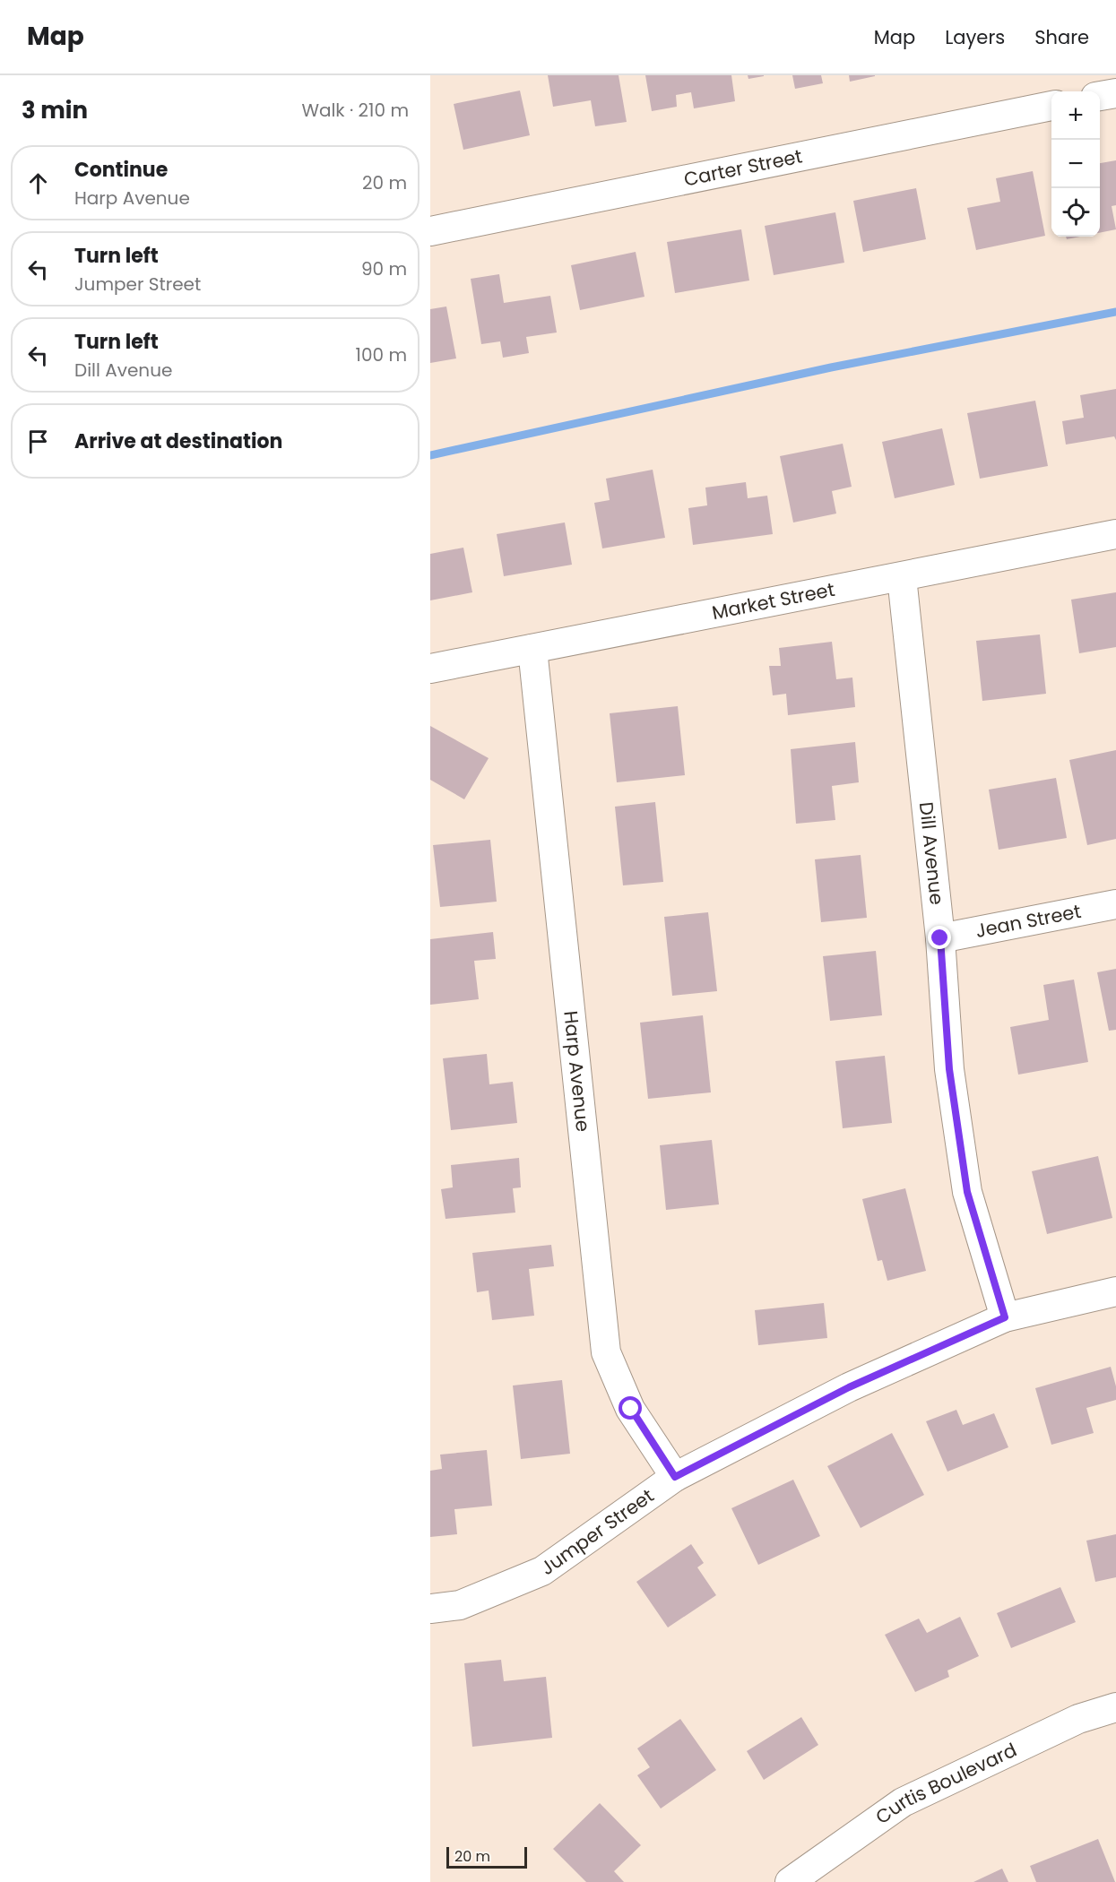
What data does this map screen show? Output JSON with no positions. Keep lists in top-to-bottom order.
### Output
{
  "streets": {
    "street": [
      "Carter Street",
      "Market Street",
      "Dill Avenue",
      "Jean Street",
      "Harp Avenue",
      "Jumper Street",
      "Curtis Boulevard"
    ]
  },
  "crossings": [
    ["Market Street", "Dill Avenue"],
    ["Market Street", "Harp Avenue"],
    ["Dill Avenue", "Jean Street"],
    ["Dill Avenue", "Jumper Street"],
    ["Harp Avenue", "Jumper Street"]
  ],
  "scale_bar": "20 m",
  "page": {
    "header": "Map",
    "nav": ["Map", "Layers", "Share"],
    "heading": ["3 min", "Walk · 210 m"],
    "map_buttons": ["+", "−"],
    "list": [
      ["Continue", "Harp Avenue", "20 m"],
      ["Turn left", "Jumper Street", "90 m"],
      ["Turn left", "Dill Avenue", "100 m"],
      "Arrive at destination"
    ],
    "scale": "20 m"
  }
}
